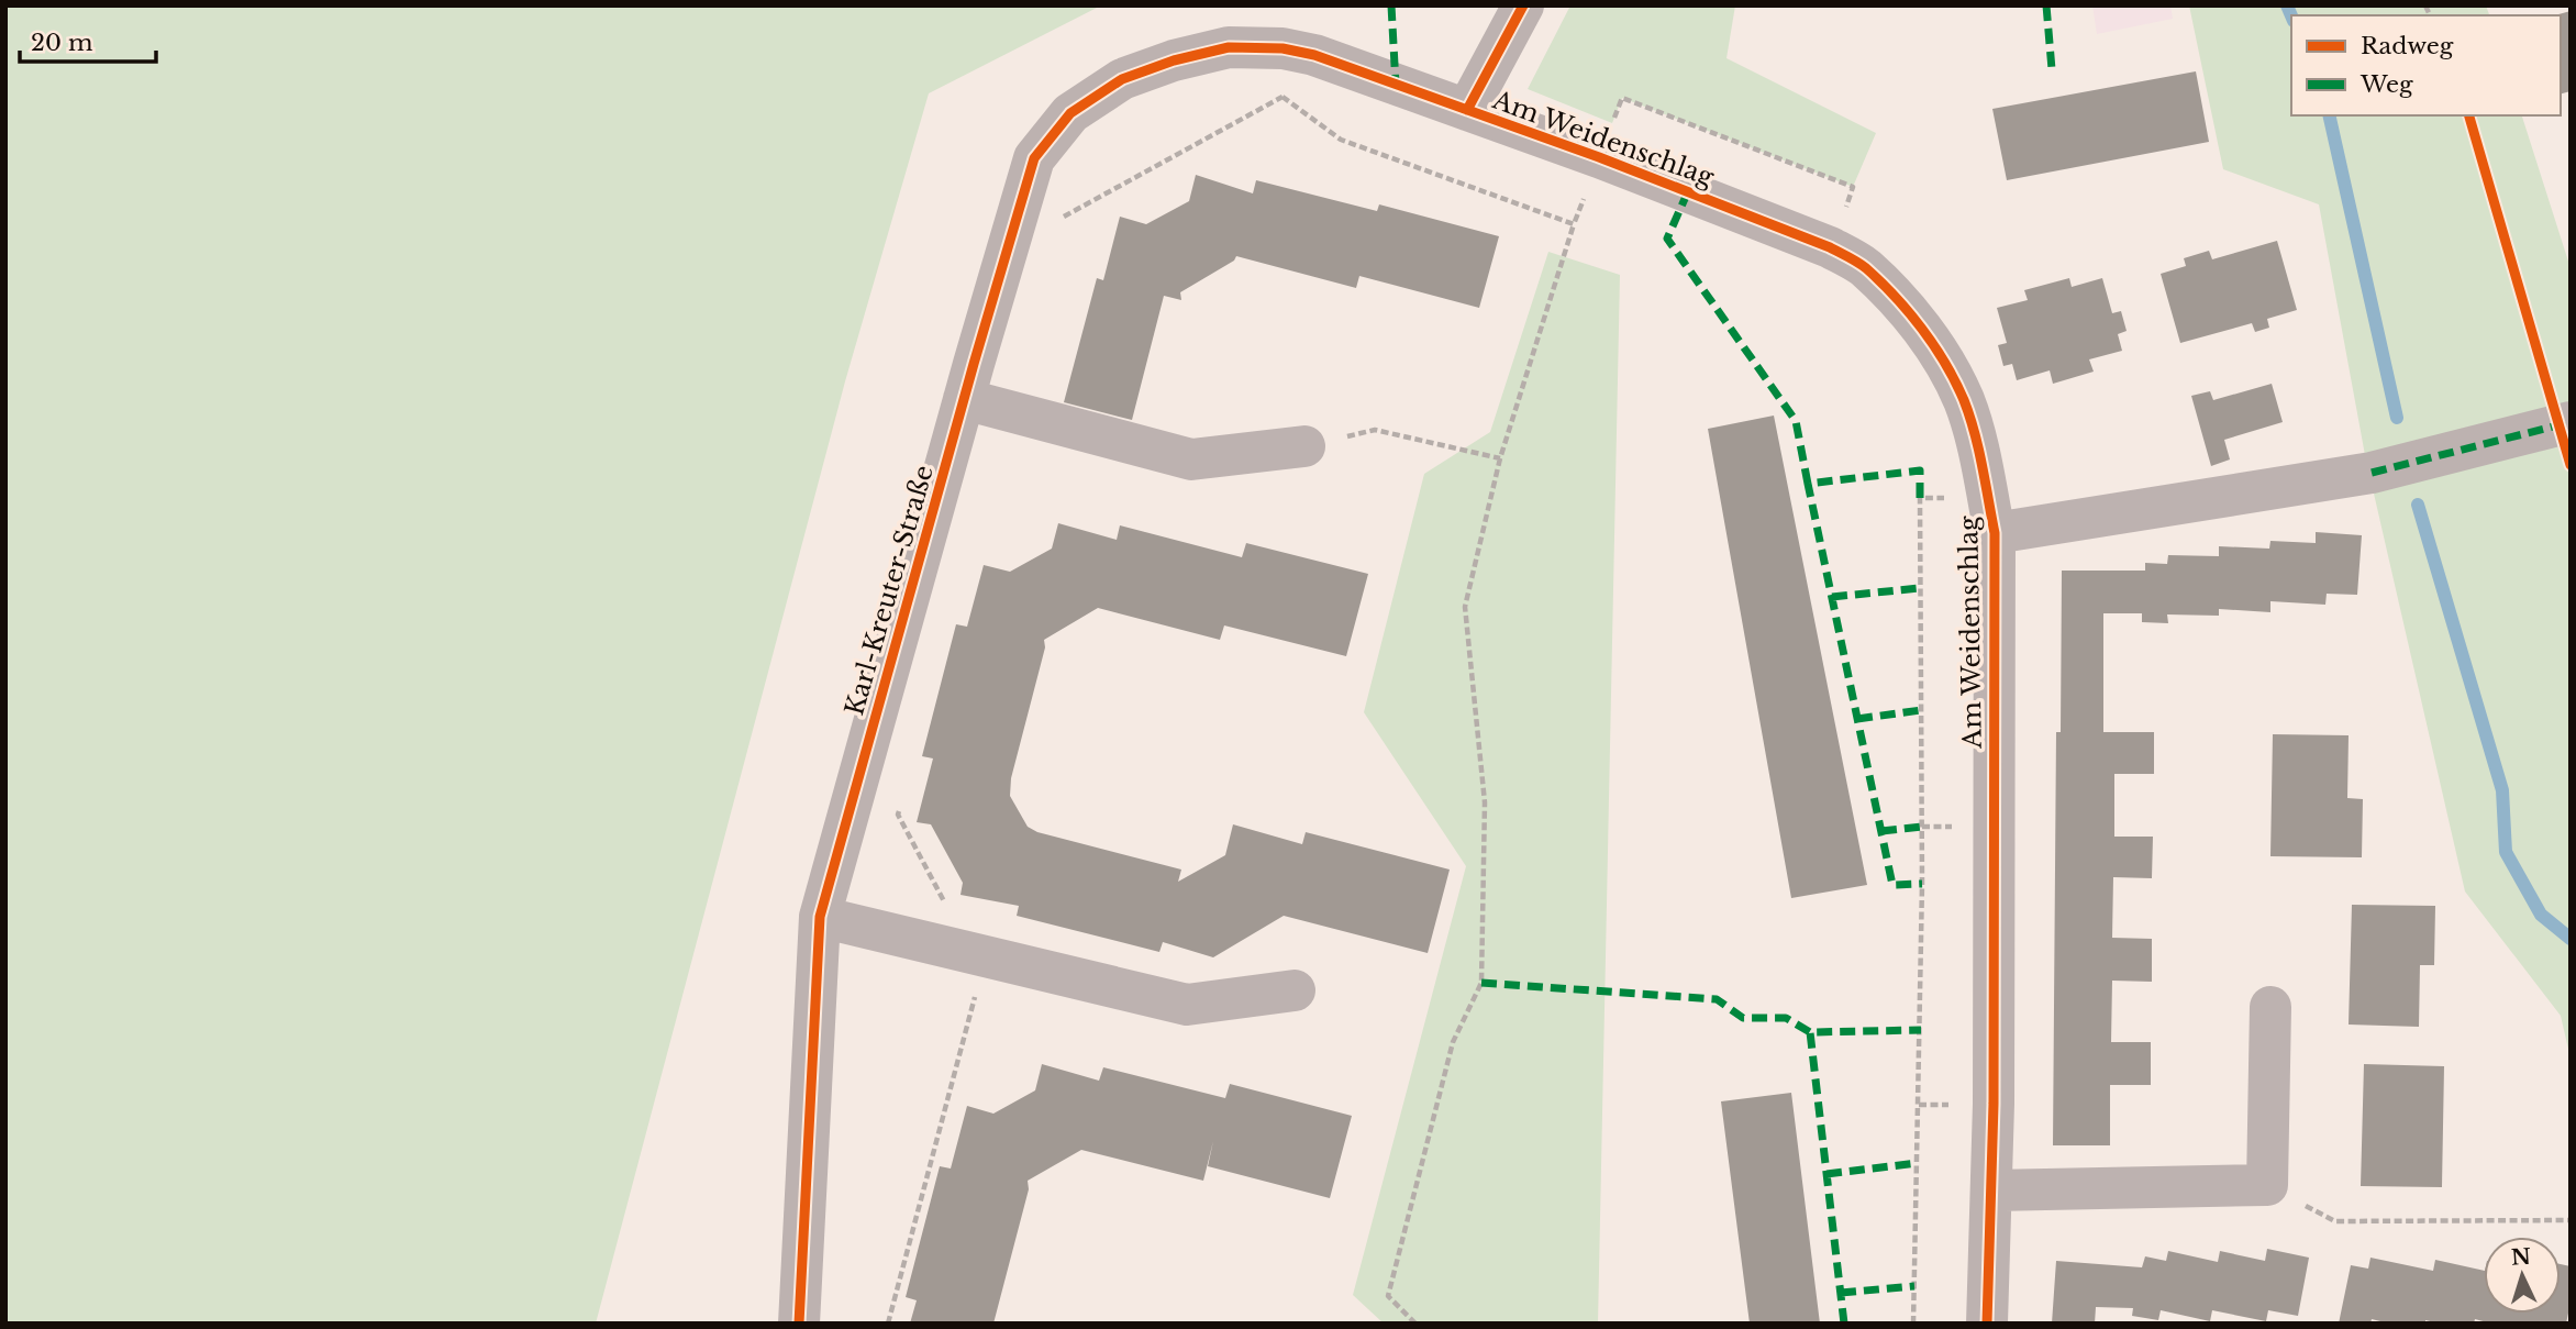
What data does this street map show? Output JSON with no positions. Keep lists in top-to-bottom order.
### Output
{
  "streets": {
    "street": ["Am Weidenschlag", "Karl-Kreuter-Straße"]
  },
  "crossings": [
    ["Am Weidenschlag", "Karl-Kreuter-Straße"]
  ],
  "legend": ["Radweg", "Weg"],
  "scale_bar": "20 m",
  "north": "top"
}
